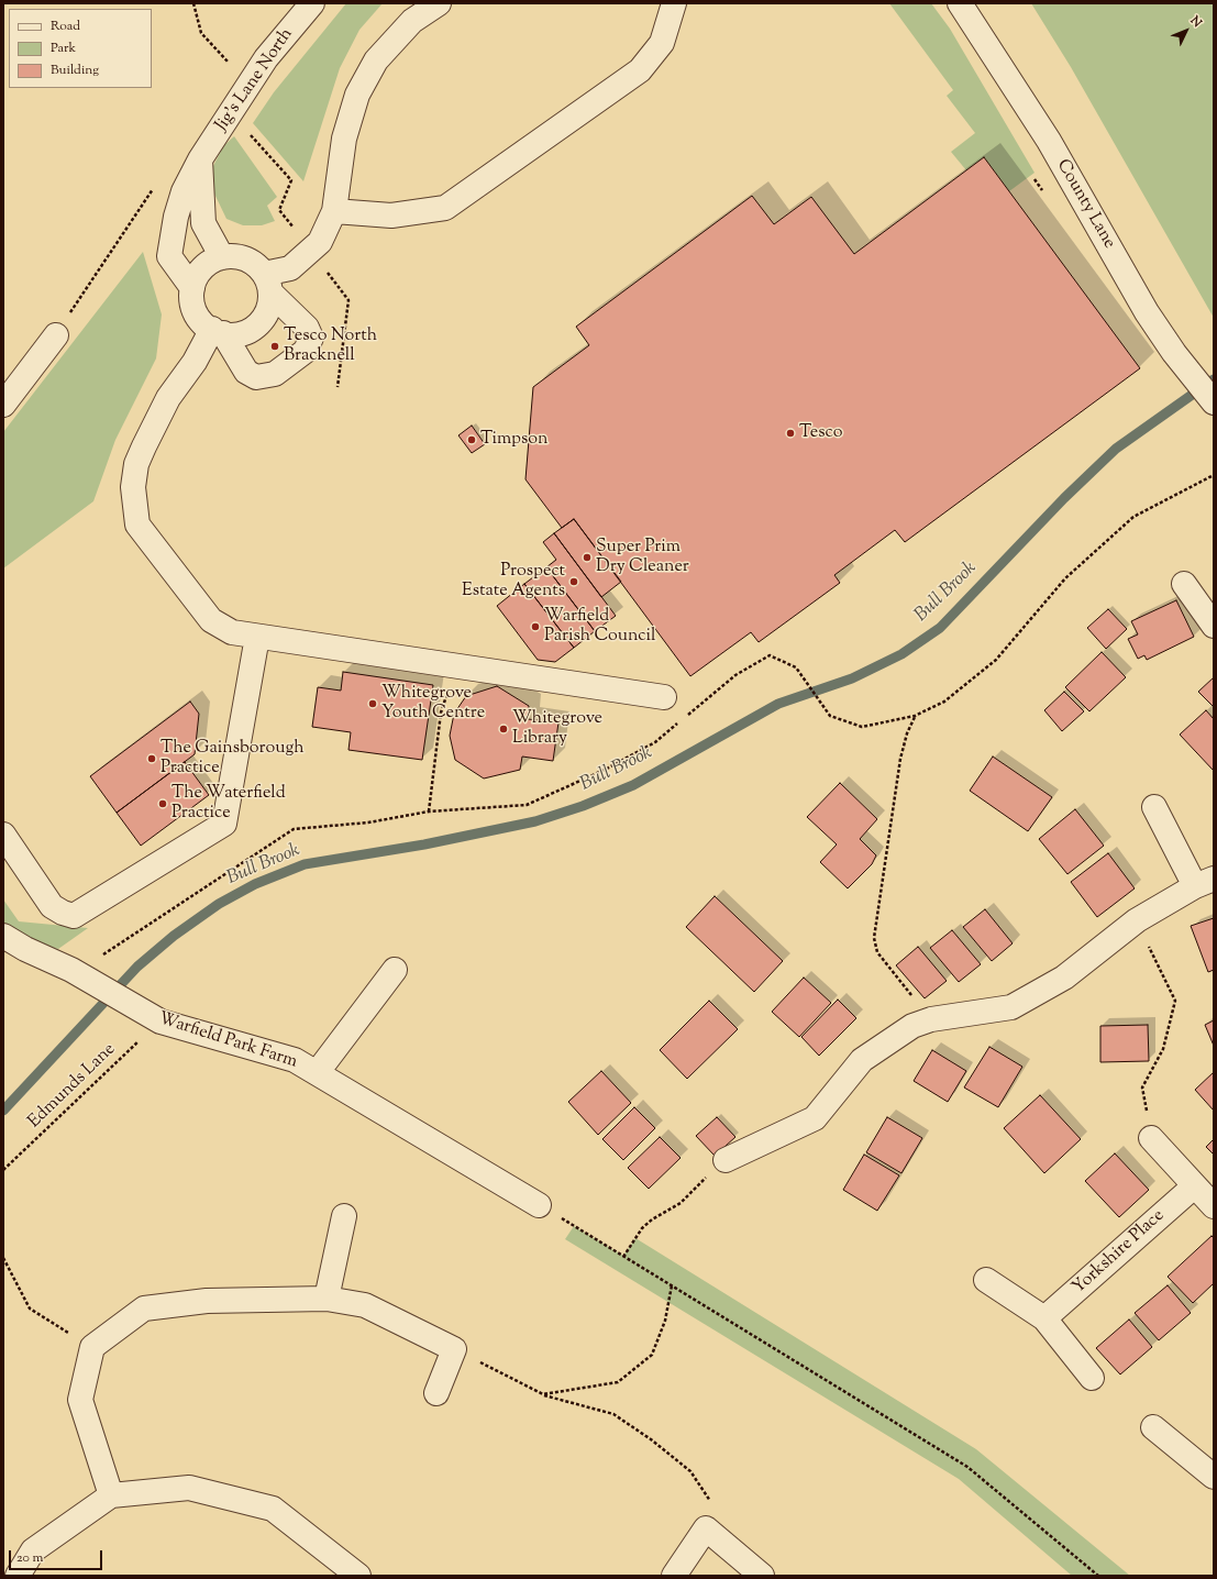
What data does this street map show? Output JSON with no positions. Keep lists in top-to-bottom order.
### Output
{
  "streets": {
    "street": [
      "Jig's Lane North",
      "County Lane",
      "Warfield Park Farm",
      "Yorkshire Place"
    ],
    "path": ["Edmunds Lane"]
  },
  "crossings": [
    ["Warfield Park Farm", "Edmunds Lane"]
  ],
  "water": ["Bull Brook"],
  "places": [
    "Tesco North Bracknell",
    "Tesco",
    "Timpson",
    "Super Prim Dry Cleaner",
    "Prospect Estate Agents",
    "Warfield Parish Council",
    "Whitegrove Youth Centre",
    "Whitegrove Library",
    "The Gainsborough Practice",
    "The Waterfield Practice"
  ],
  "legend": ["Road", "Park", "Building"],
  "scale_bar": "20 m",
  "north": "top right"
}
